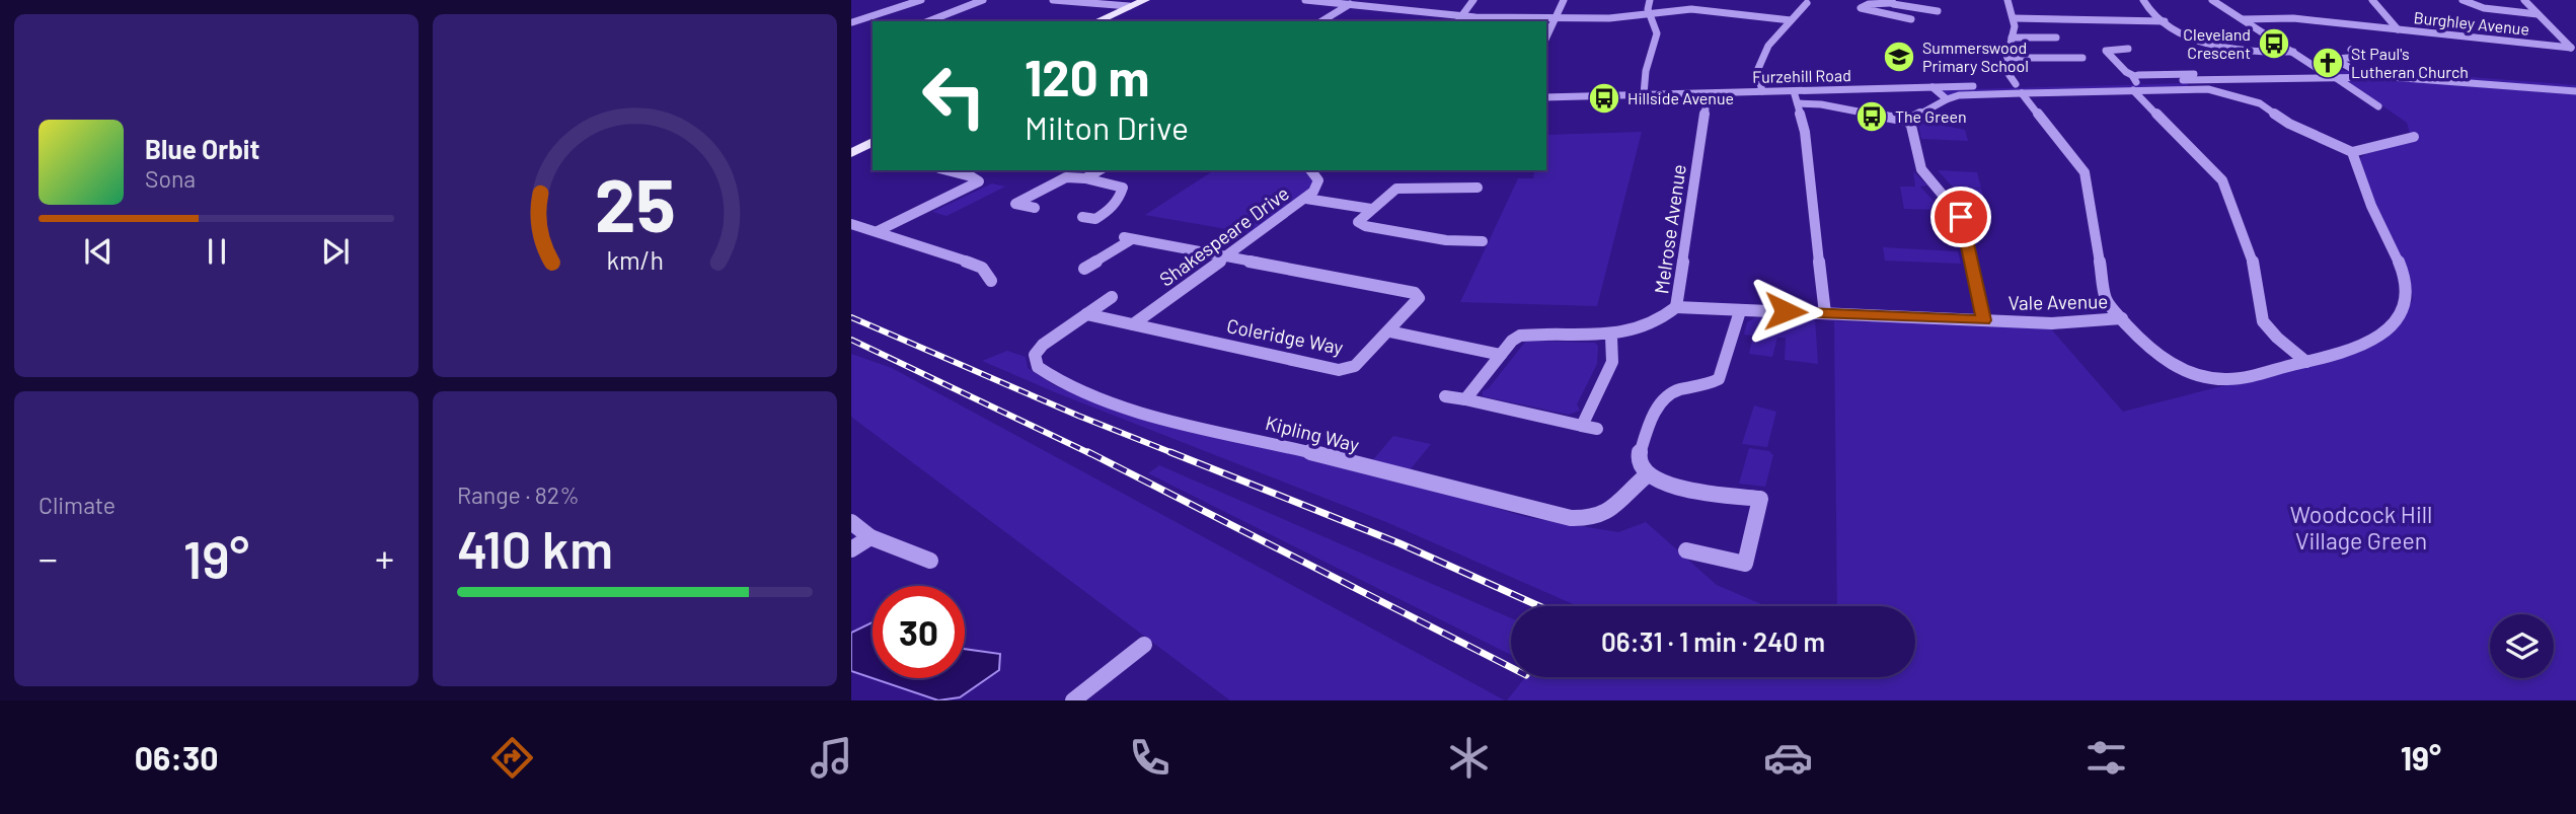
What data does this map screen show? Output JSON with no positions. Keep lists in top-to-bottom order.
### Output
{
  "streets": {
    "street": [
      "Burghley Avenue",
      "Furzehill Road",
      "Melrose Avenue",
      "Shakespeare Drive",
      "Vale Avenue",
      "Coleridge Way",
      "Kipling Way"
    ]
  },
  "crossings": [
    ["Furzehill Road", "Melrose Avenue"],
    ["Melrose Avenue", "Vale Avenue"],
    ["Shakespeare Drive", "Coleridge Way"],
    ["Coleridge Way", "Kipling Way"]
  ],
  "parks": ["Woodcock Hill Village Green"],
  "places": {
    "bus stop": ["Cleveland Crescent", "Hillside Avenue", "The Green"],
    "school or university": ["Summerswood Primary School"],
    "church": ["St Paul's Lutheran Church"]
  },
  "page": {
    "turn": ["120 m", "Milton Drive"],
    "song": ["Blue Orbit", "Sona"],
    "tile": [
      "Climate",
      ["Range · 82%", "410 km"]
    ],
    "heat": ["−", "19°", "+"],
    "limit": "30",
    "trip": "06:31 · 1 min · 240 m",
    "tabs": ["06:30", "19°"],
    "gauge": ["25", "km/h"]
  }
}
